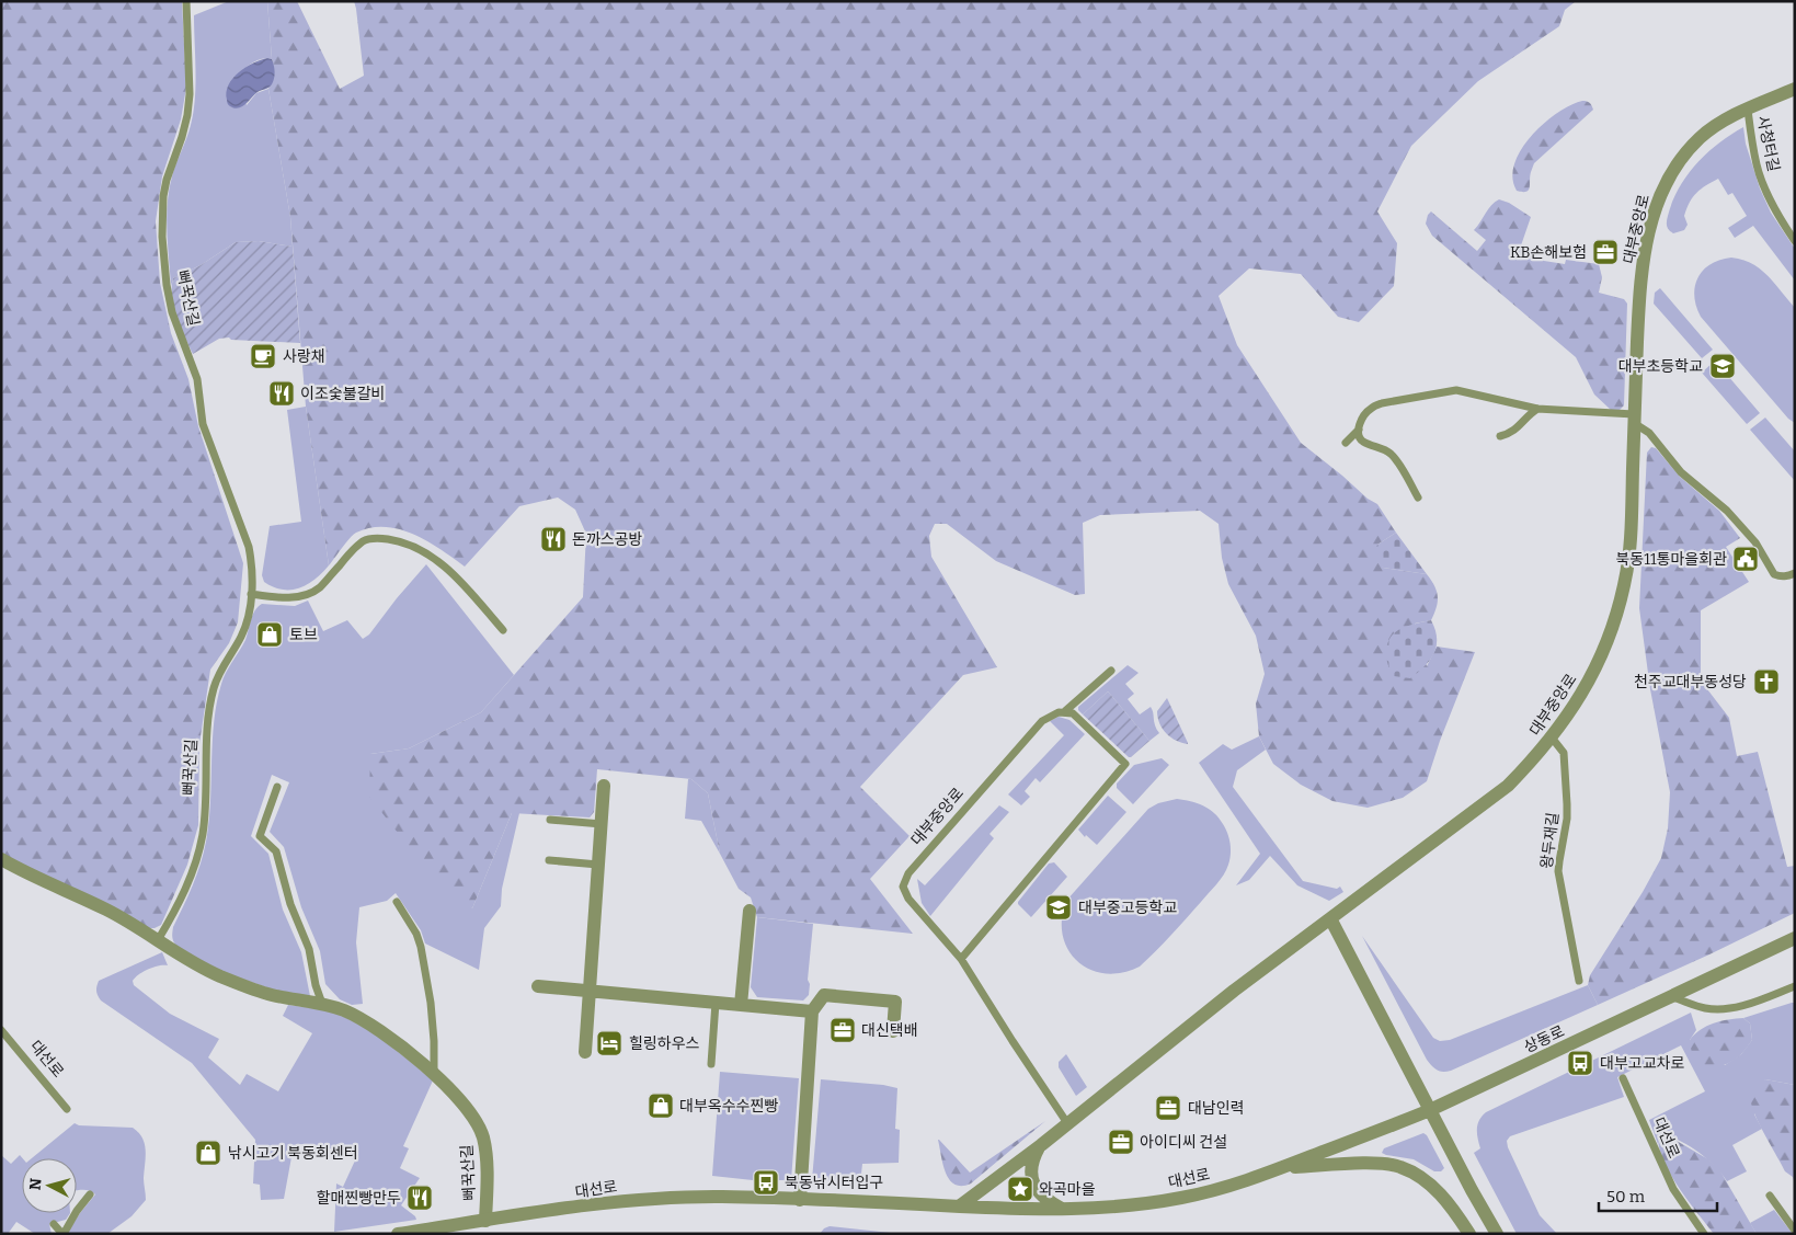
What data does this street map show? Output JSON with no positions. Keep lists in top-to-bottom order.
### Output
{
  "streets": {
    "street": [
      "대부중앙로",
      "뻐꾹산길",
      "상동로",
      "대선로"
    ],
    "lane": ["사청터길", "왕두재길"]
  },
  "crossings": [
    ["사청터길", "대부중앙로"],
    ["대부중앙로", "왕두재길"],
    ["대부중앙로", "대선로"],
    ["뻐꾹산길", "대선로"],
    ["상동로", "대선로"]
  ],
  "places": {
    "office": [
      "KB손해보험",
      "대신택배",
      "대남인력",
      "아이디씨 건설"
    ],
    "cafe": ["사랑채"],
    "school or university": ["대부초등학교", "대부중고등학교"],
    "restaurant": ["이조숯불갈비", "돈까스공방", "할매찐빵만두"],
    "public building": ["북동11통마을회관"],
    "shop": ["토브", "대부옥수수찐빵", "낚시고기 북동회센터"],
    "church": ["천주교대부동성당"],
    "hotel": ["힐링하우스"],
    "bus stop": ["대부고교차로", "북동낚시터입구"],
    "place": ["와곡마을"]
  },
  "scale_bar": "50 m",
  "north": "left"
}
